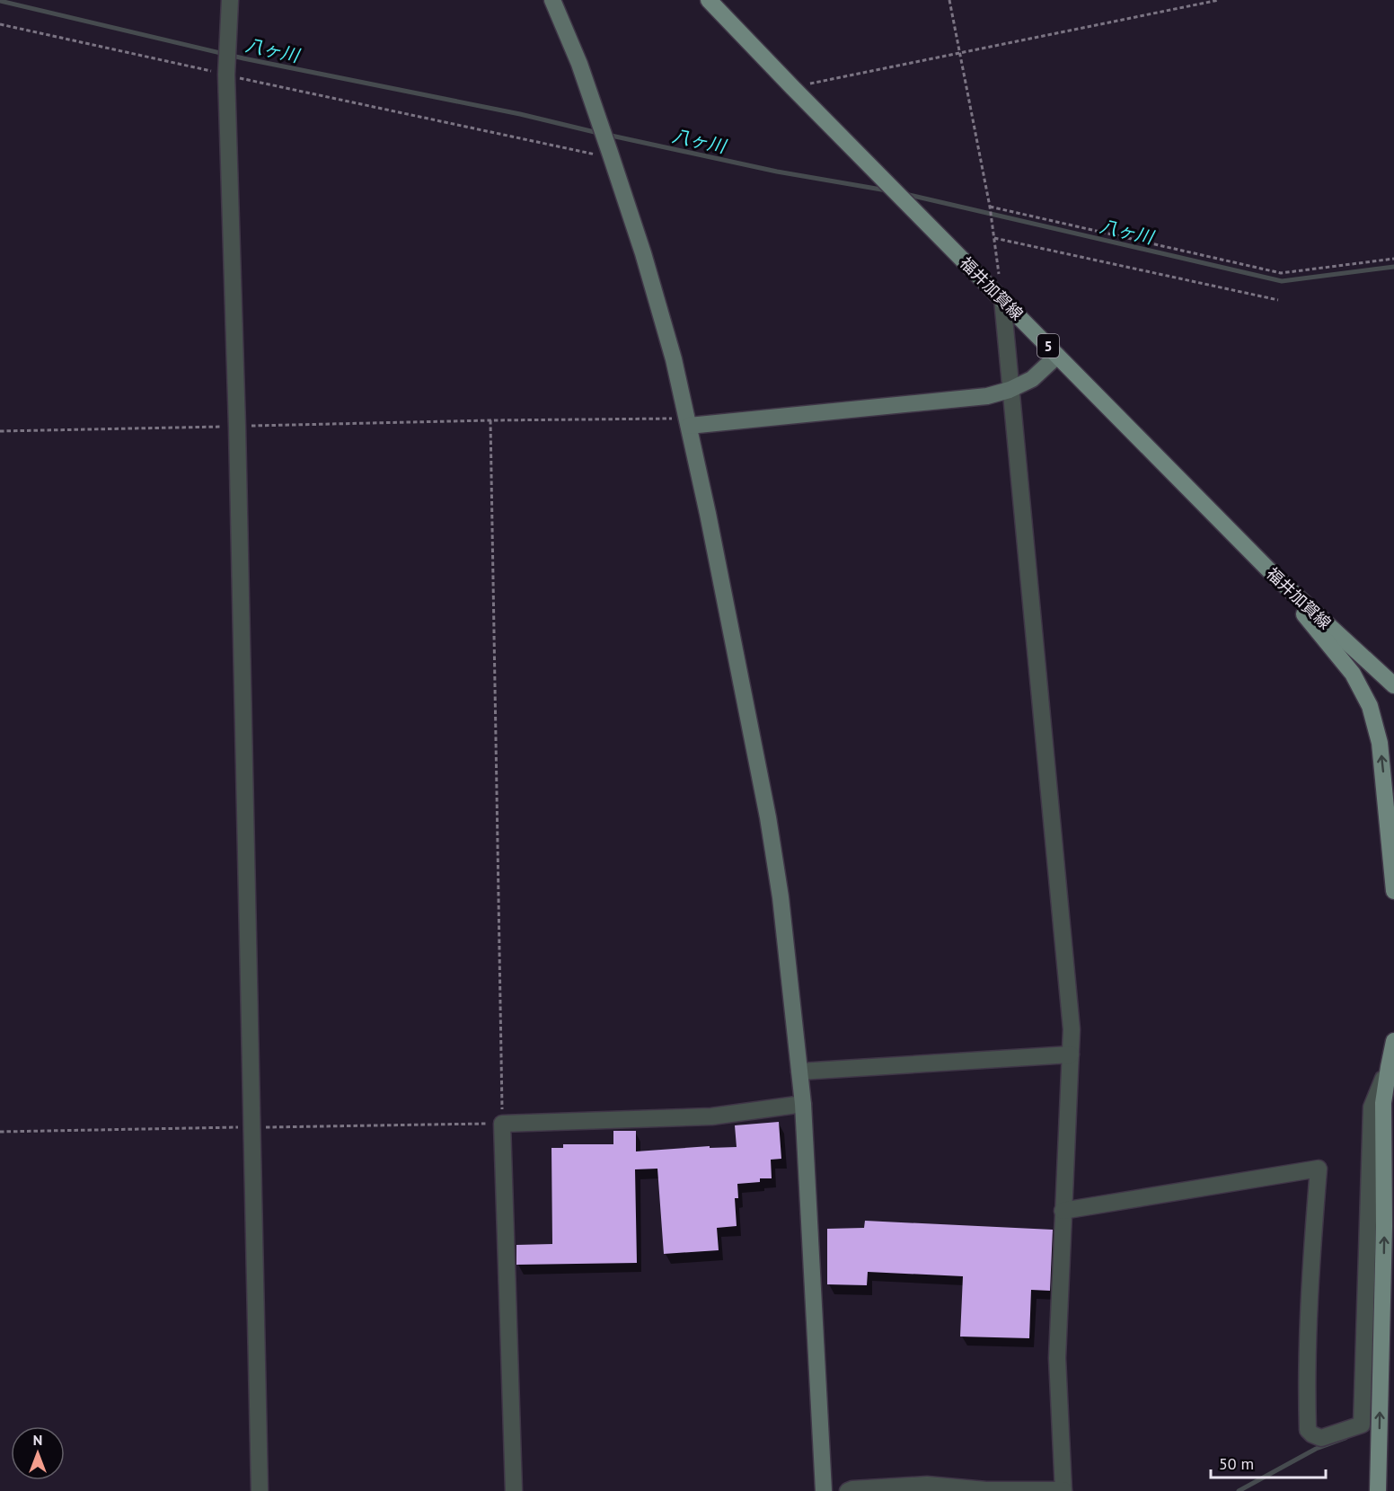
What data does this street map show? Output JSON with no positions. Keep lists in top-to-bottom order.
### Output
{
  "streets": {
    "main road": ["福井加賀線", "5"]
  },
  "water": ["八ヶ川"],
  "scale_bar": "50 m",
  "north": "top"
}
